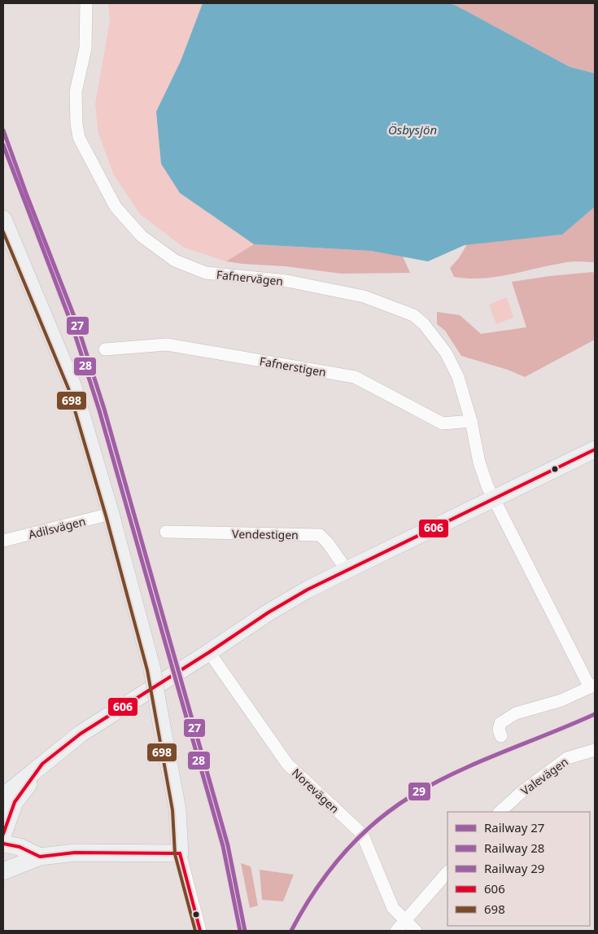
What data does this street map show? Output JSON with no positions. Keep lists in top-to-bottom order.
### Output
{
  "streets": {
    "street": [
      "Fafnervägen",
      "Fafnerstigen",
      "Adilsvägen",
      "Vendestigen",
      "Valevägen",
      "Norevägen"
    ]
  },
  "crossings": [
    ["Fafnervägen", "Fafnerstigen"]
  ],
  "water": ["Ösbysjön"],
  "lines": [
    "rail line 27",
    "rail line 28",
    "transit line 698",
    "transit line 606",
    "rail line 29"
  ],
  "legend": [
    "Railway 27",
    "Railway 28",
    "Railway 29",
    "606",
    "698"
  ]
}
